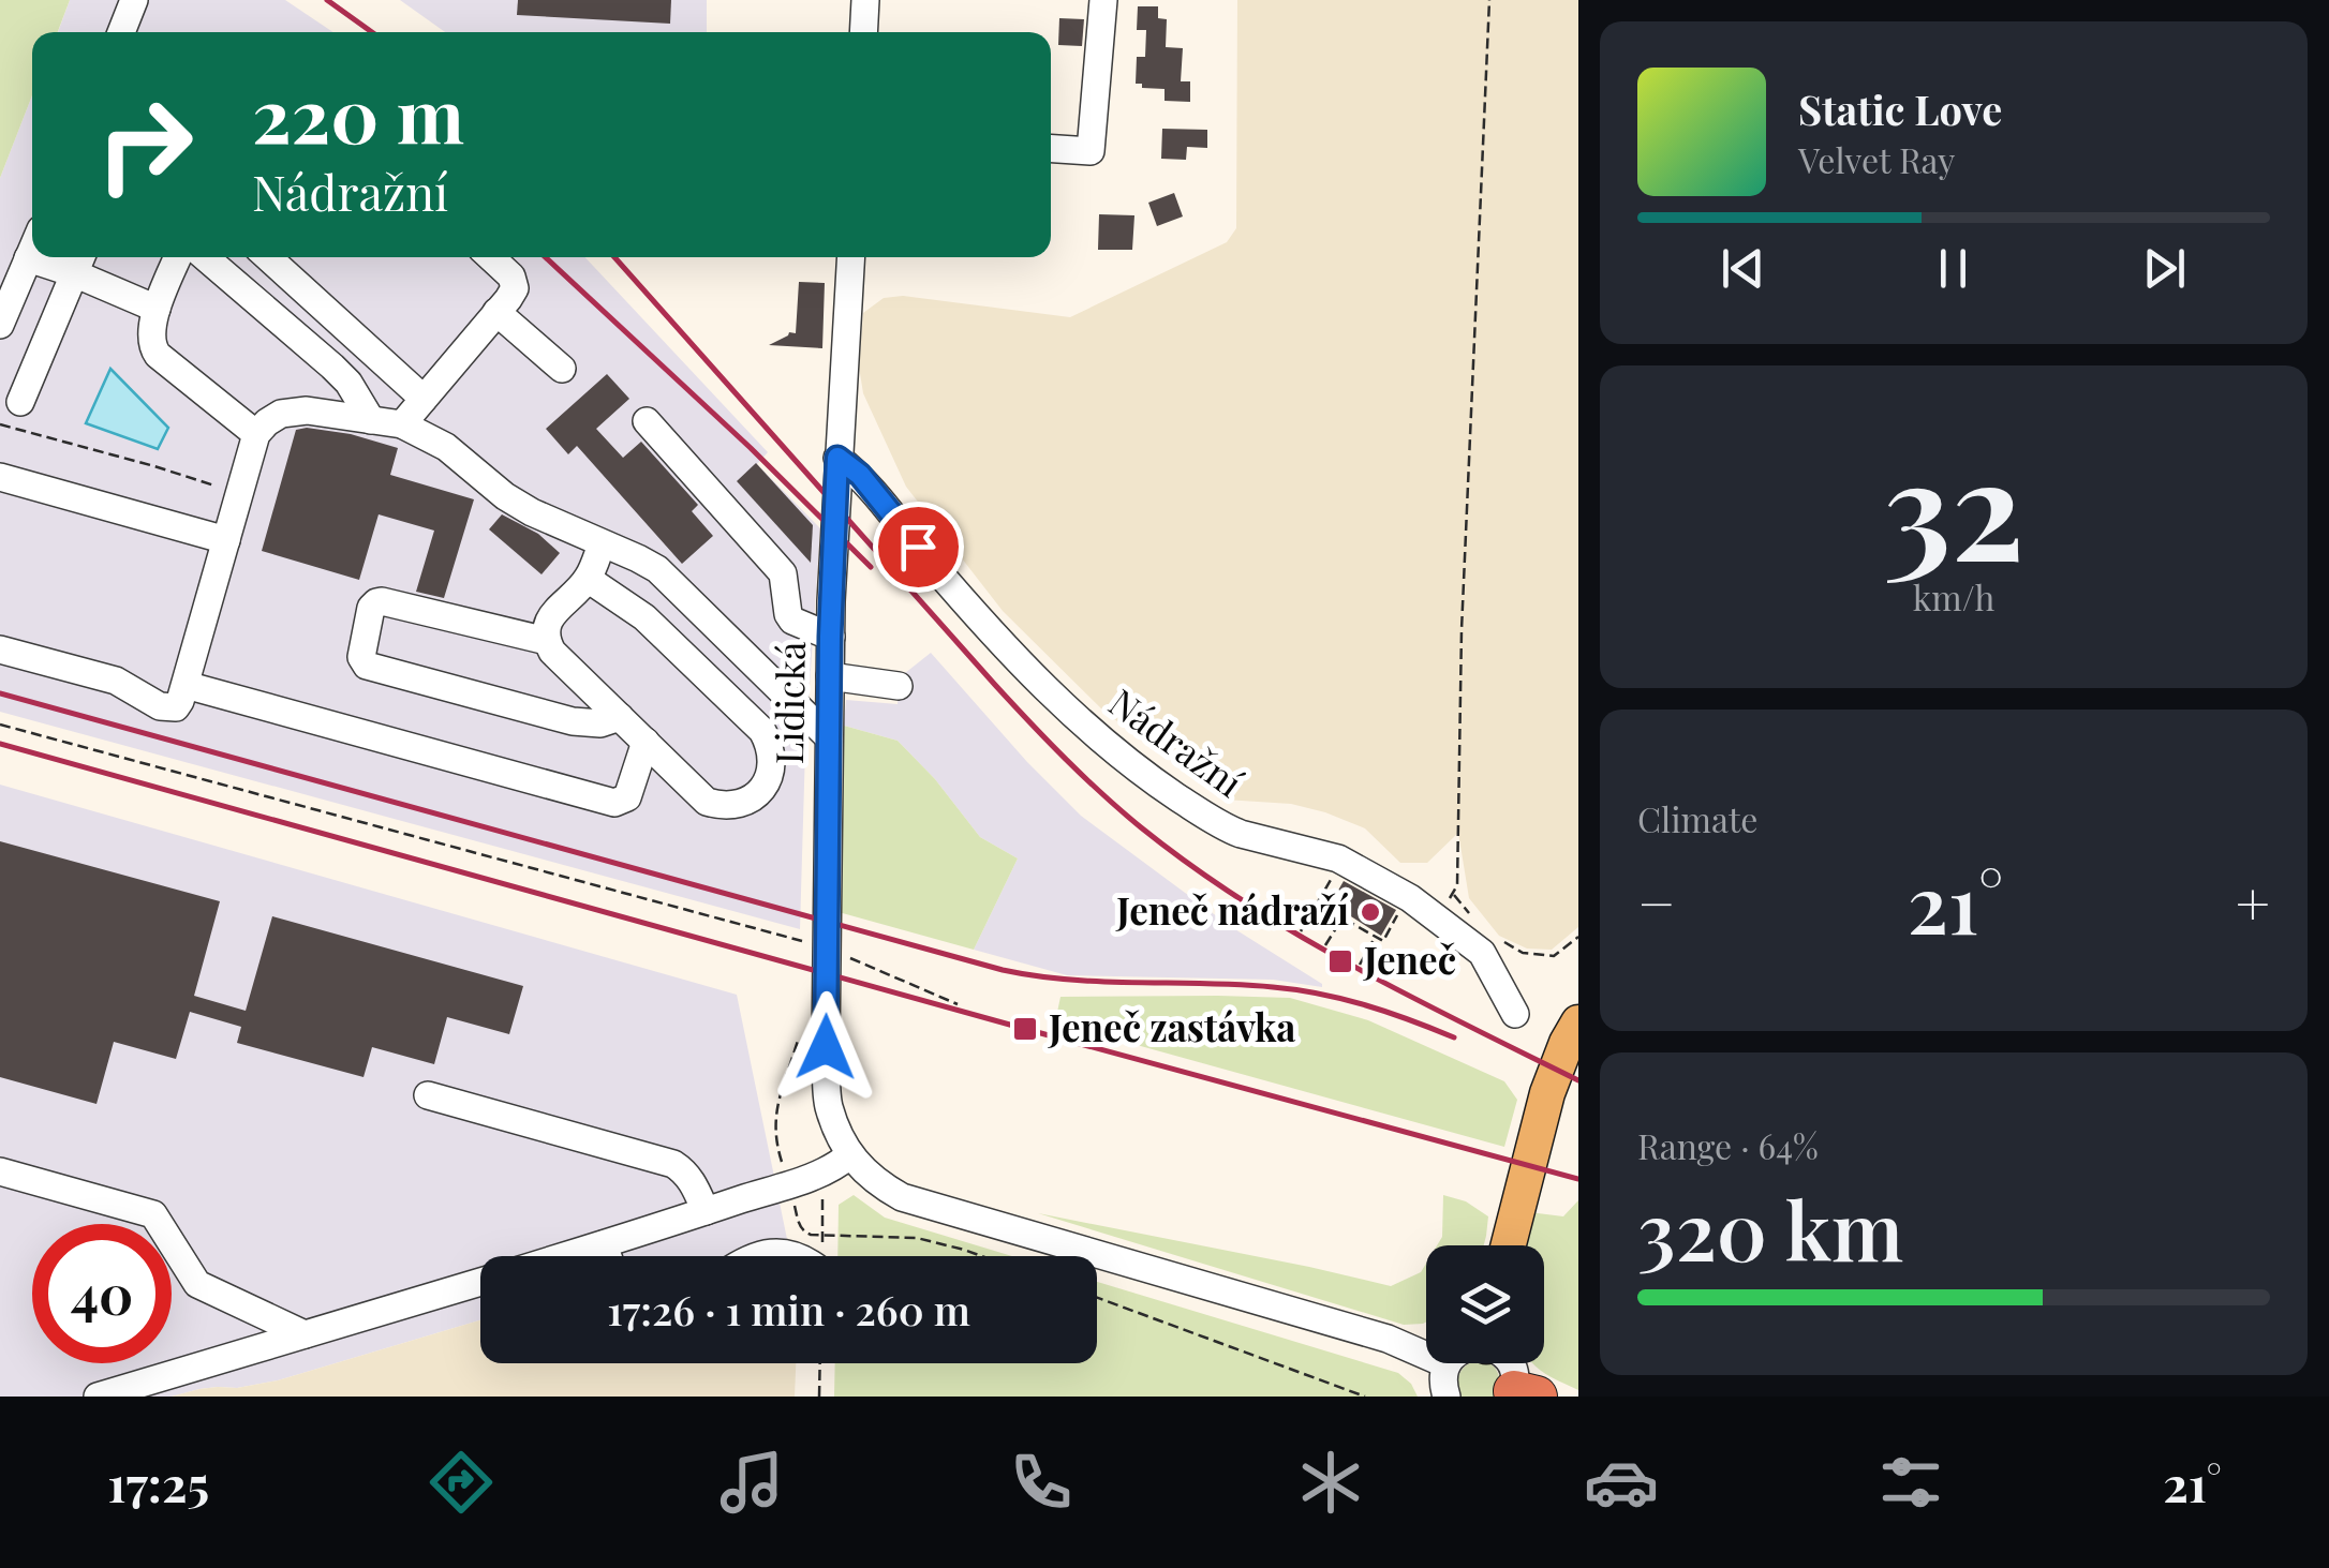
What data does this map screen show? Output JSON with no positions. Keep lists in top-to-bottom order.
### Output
{
  "streets": {
    "street": ["Lidická", "Nádražní"]
  },
  "crossings": [
    ["Lidická", "Nádražní"]
  ],
  "places": {
    "other": ["Jeneč nádraží"],
    "transit": ["Jeneč", "Jeneč zastávka"]
  },
  "page": {
    "turn": ["220 m", "Nádražní"],
    "song": ["Static Love", "Velvet Ray"],
    "tile": [
      ["32", "km/h"],
      "Climate",
      ["Range · 64%", "320 km"]
    ],
    "heat": ["−", "21°", "+"],
    "limit": "40",
    "trip": "17:26 · 1 min · 260 m",
    "tabs": ["17:25", "21°"]
  }
}
